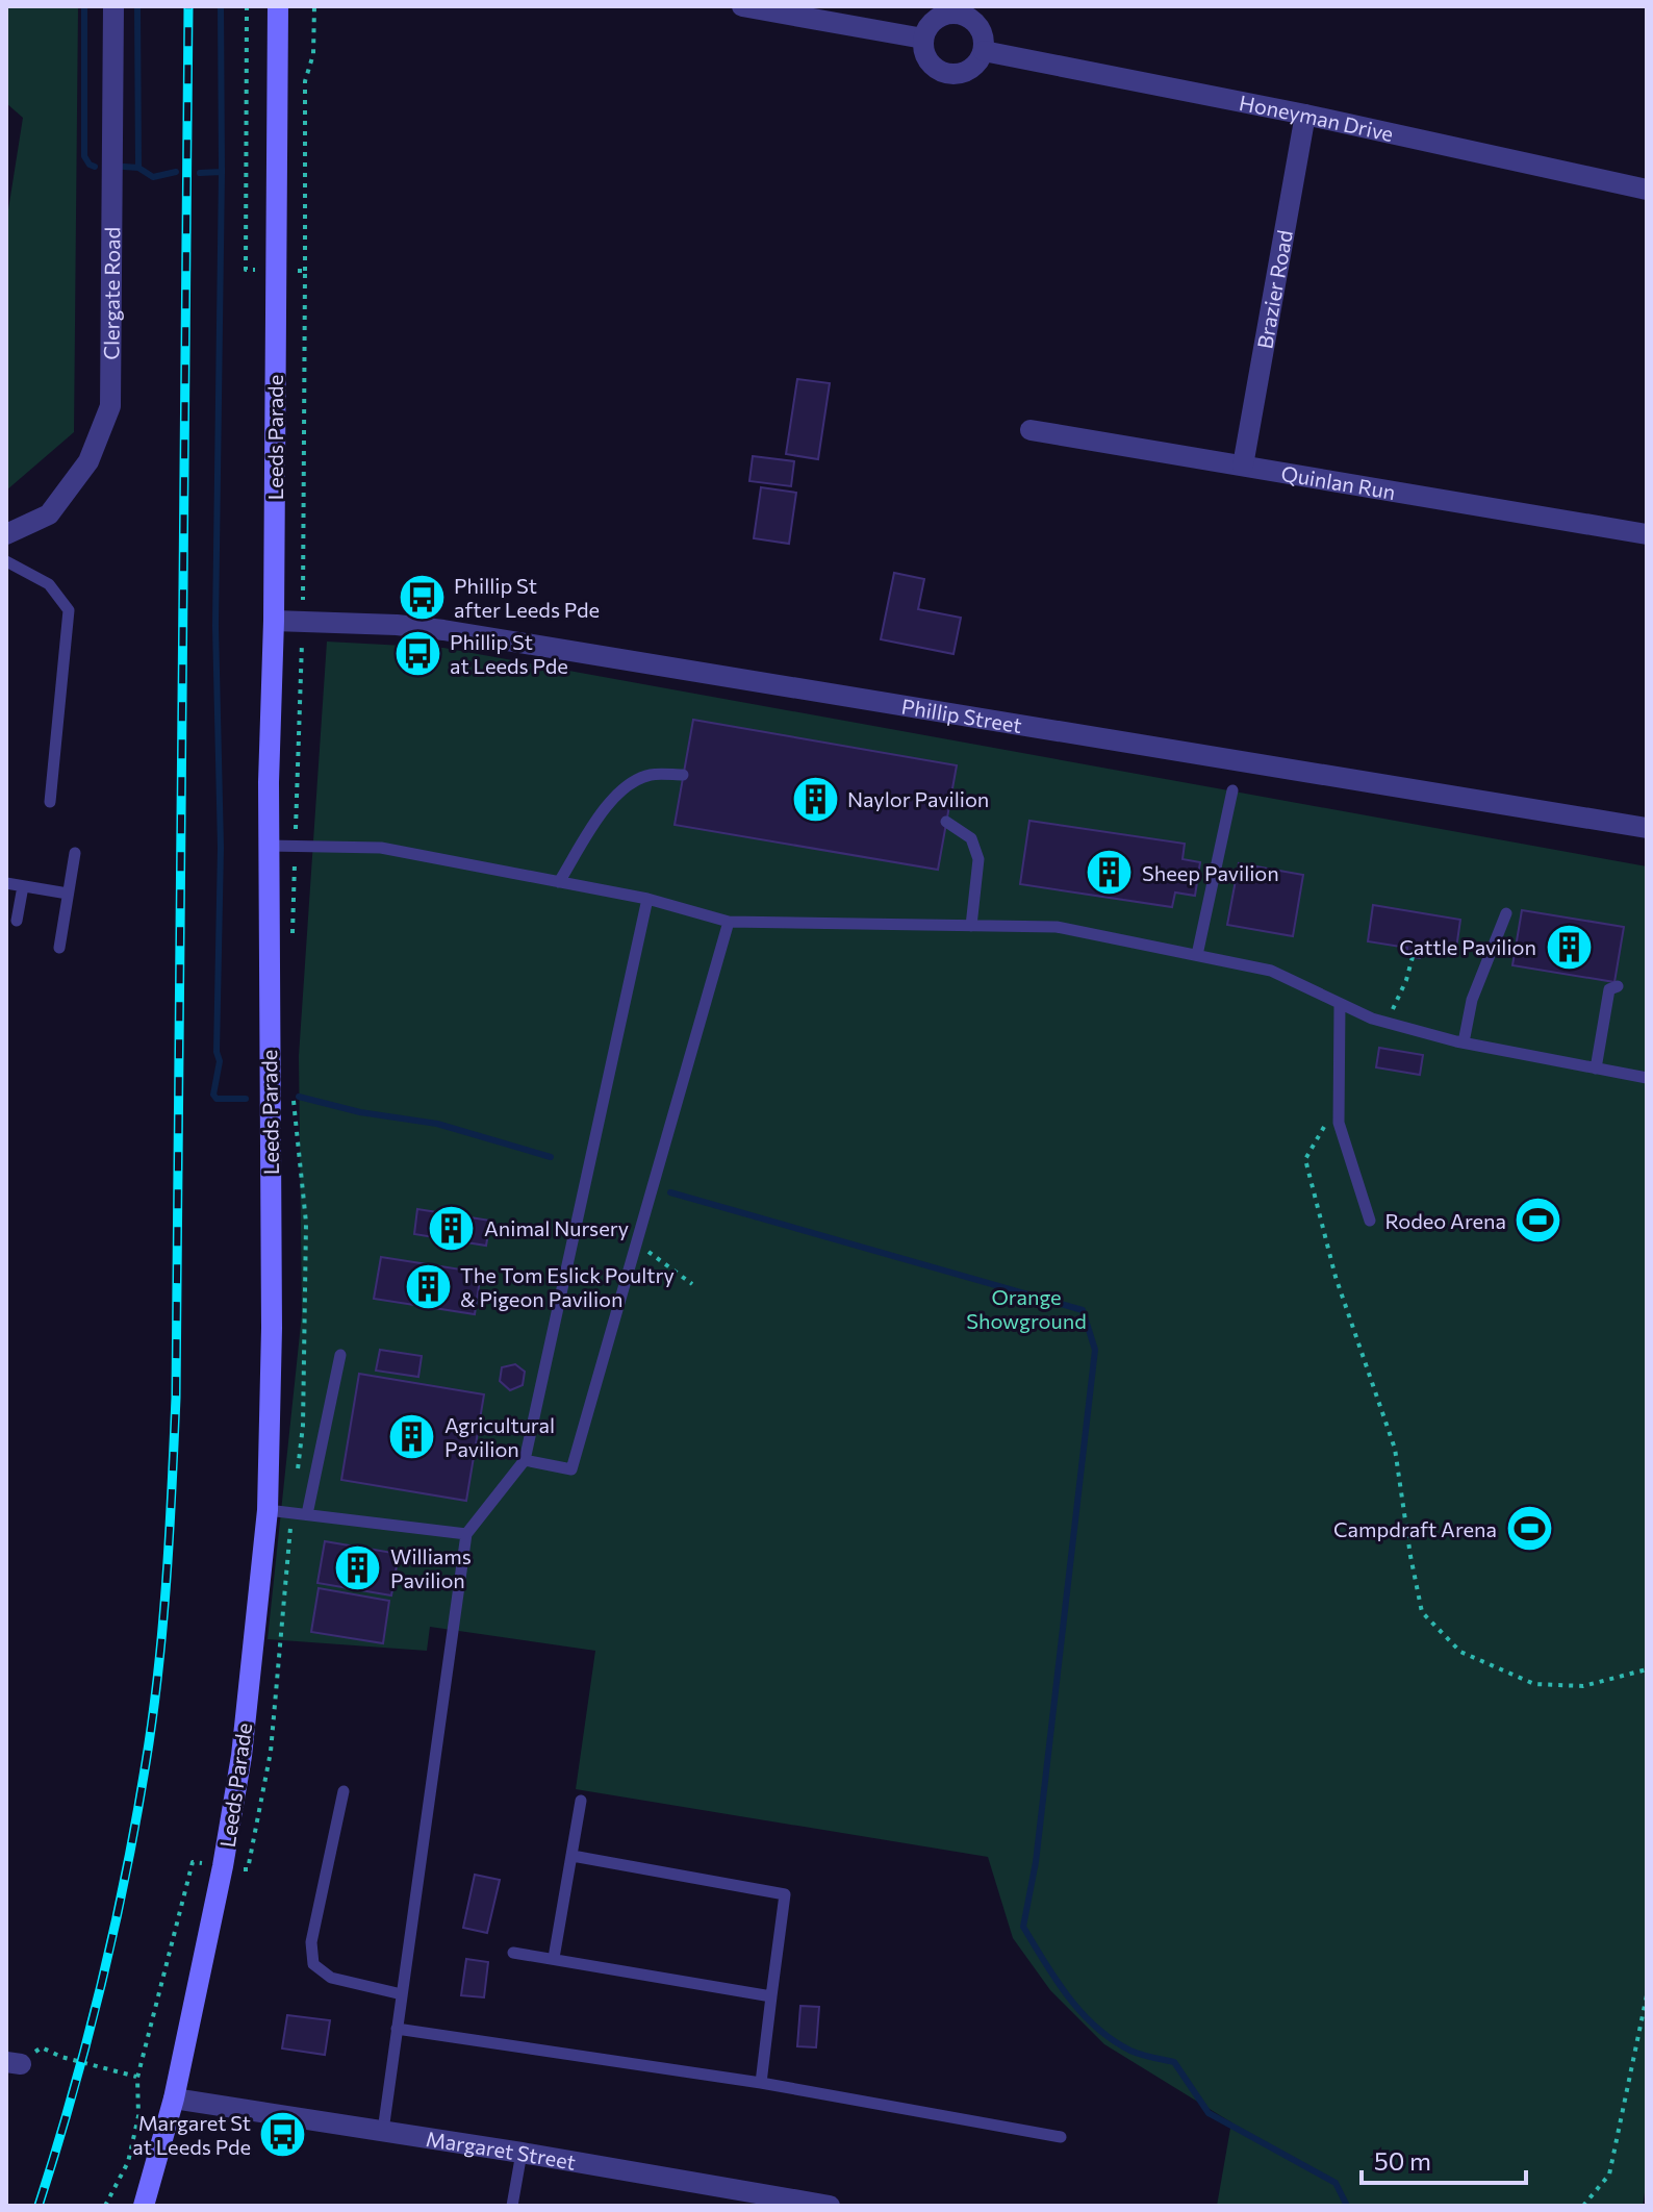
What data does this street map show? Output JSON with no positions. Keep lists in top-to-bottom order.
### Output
{
  "streets": {
    "main road": ["Leeds Parade"],
    "street": [
      "Honeyman Drive",
      "Brazier Road",
      "Clergate Road",
      "Quinlan Run",
      "Phillip Street",
      "Margaret Street"
    ]
  },
  "crossings": [
    ["Honeyman Drive", "Brazier Road"],
    ["Brazier Road", "Quinlan Run"],
    ["Leeds Parade", "Phillip Street"],
    ["Leeds Parade", "Margaret Street"]
  ],
  "parks": ["Orange Showground"],
  "places": {
    "bus stop": ["Phillip St after Leeds Pde", "Phillip St at Leeds Pde", "Margaret St at Leeds Pde"],
    "building": [
      "Naylor Pavilion",
      "Sheep Pavilion",
      "Cattle Pavilion",
      "Animal Nursery",
      "The Tom Eslick Poultry & Pigeon Pavilion",
      "Agricultural Pavilion",
      "Williams Pavilion"
    ],
    "sports": ["Rodeo Arena", "Campdraft Arena"]
  },
  "scale_bar": "50 m"
}
